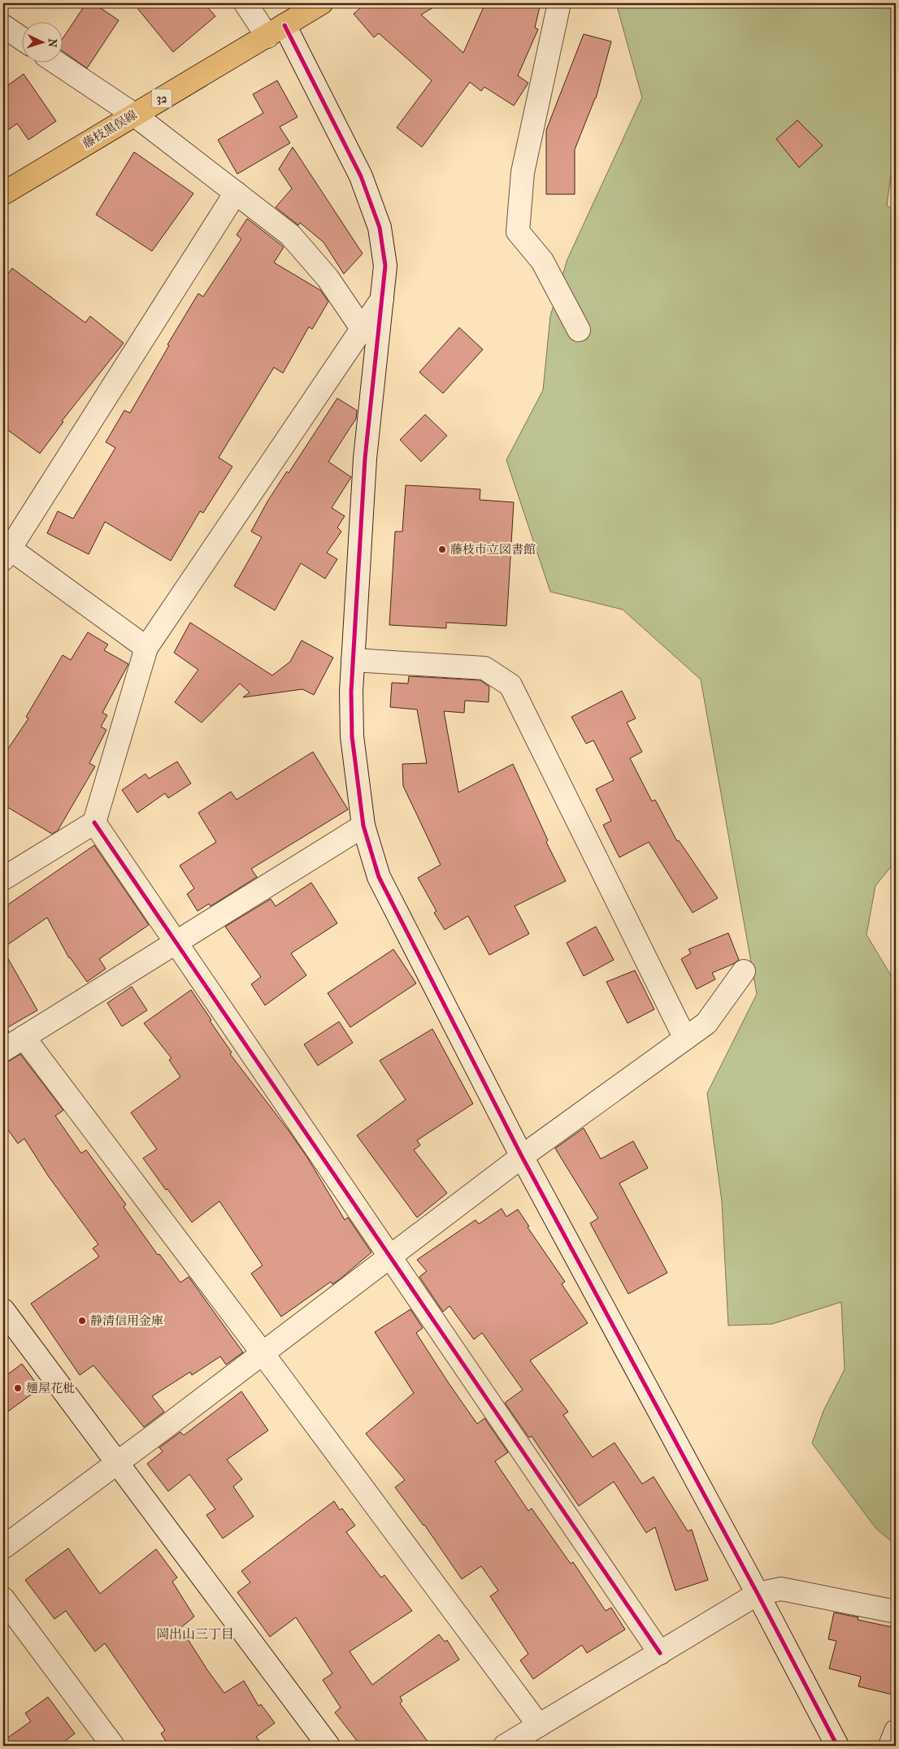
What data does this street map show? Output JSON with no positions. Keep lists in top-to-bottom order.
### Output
{
  "streets": {
    "main road": ["32", "藤枝黒俣線"]
  },
  "districts": ["岡出山三丁目"],
  "places": ["藤枝市立図書館", "静清信用金庫", "麺屋花枇"],
  "north": "right"
}
